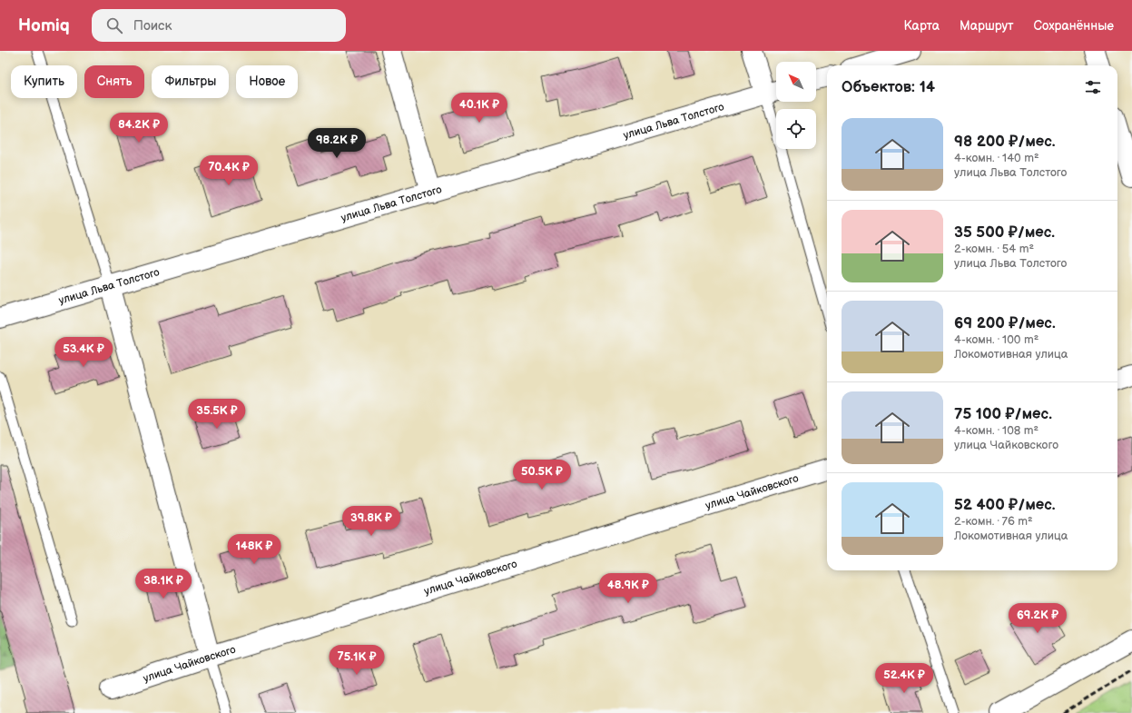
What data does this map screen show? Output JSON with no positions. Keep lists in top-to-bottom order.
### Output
{
  "streets": {
    "street": ["улица Льва Толстого", "улица Чайковского"]
  },
  "north": "top left",
  "page": {
    "header": "Homiq",
    "search": "Поиск",
    "nav": ["Карта", "Маршрут", "Сохранённые"],
    "chip": [
      "Купить",
      "Снять",
      "Фильтры",
      "Новое"
    ],
    "heading": "Объектов: 14",
    "price": [
      "40.1K ₽",
      "84.2K ₽",
      "98.2K ₽",
      "70.4K ₽",
      "53.4K ₽",
      "35.5K ₽",
      "50.5K ₽",
      "39.8K ₽",
      "148K ₽",
      "38.1K ₽",
      "48.9K ₽",
      "69.2K ₽",
      "75.1K ₽",
      "52.4K ₽"
    ],
    "list": [
      {
        "name": "98 200 ₽/мес.",
        "note": "4-комн. · 140 m² · улица Льва Толстого"
      },
      {
        "name": "35 500 ₽/мес.",
        "note": "2-комн. · 54 m² · улица Льва Толстого"
      },
      {
        "name": "69 200 ₽/мес.",
        "note": "4-комн. · 100 m² · Локомотивная улица"
      },
      {
        "name": "75 100 ₽/мес.",
        "note": "4-комн. · 108 m² · улица Чайковского"
      },
      {
        "name": "52 400 ₽/мес.",
        "note": "2-комн. · 76 m² · Локомотивная улица"
      }
    ]
  }
}
